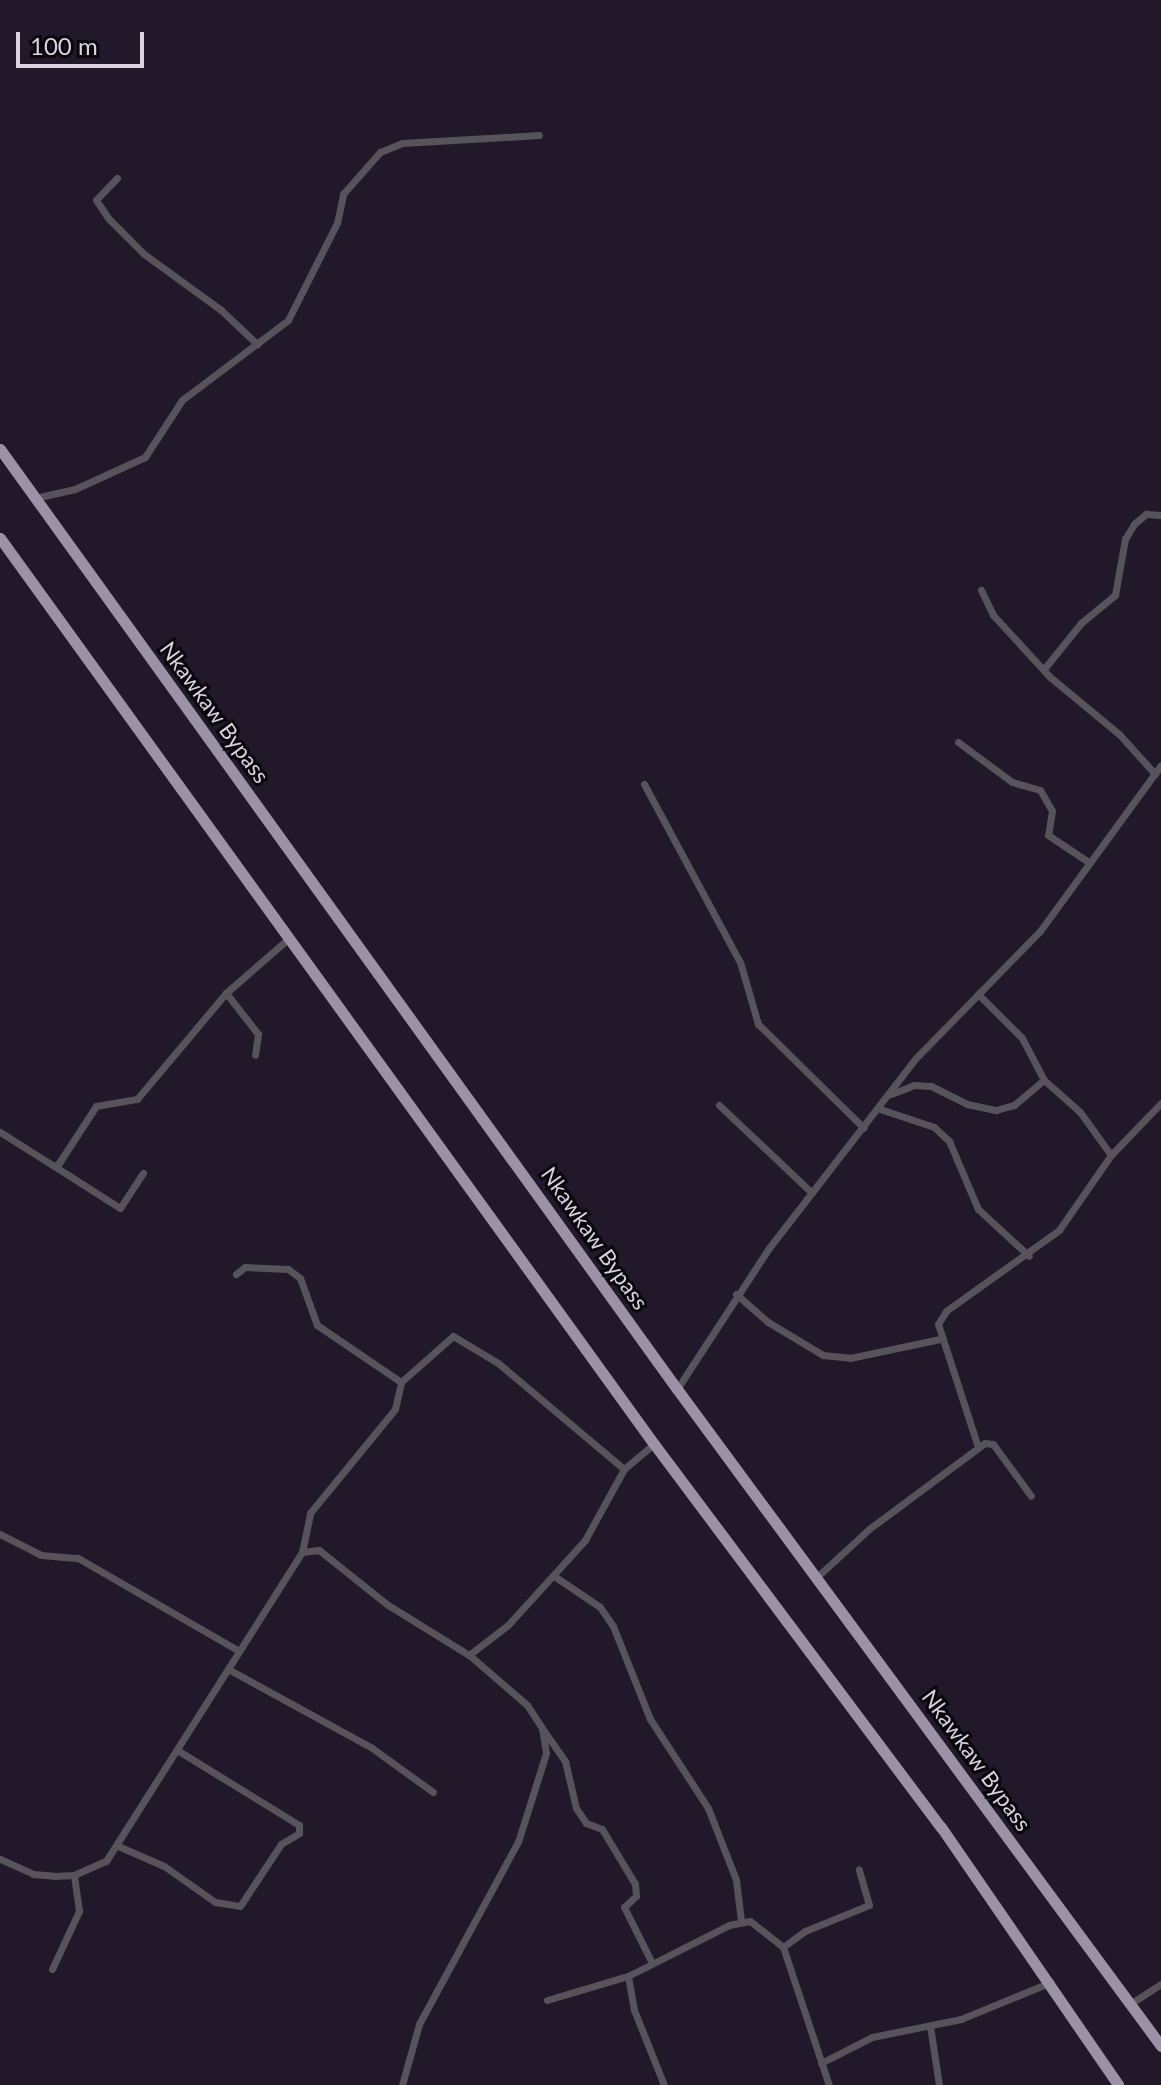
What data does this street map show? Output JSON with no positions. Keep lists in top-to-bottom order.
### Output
{
  "streets": {
    "highway": ["Nkawkaw Bypass"]
  },
  "scale_bar": "100 m"
}
